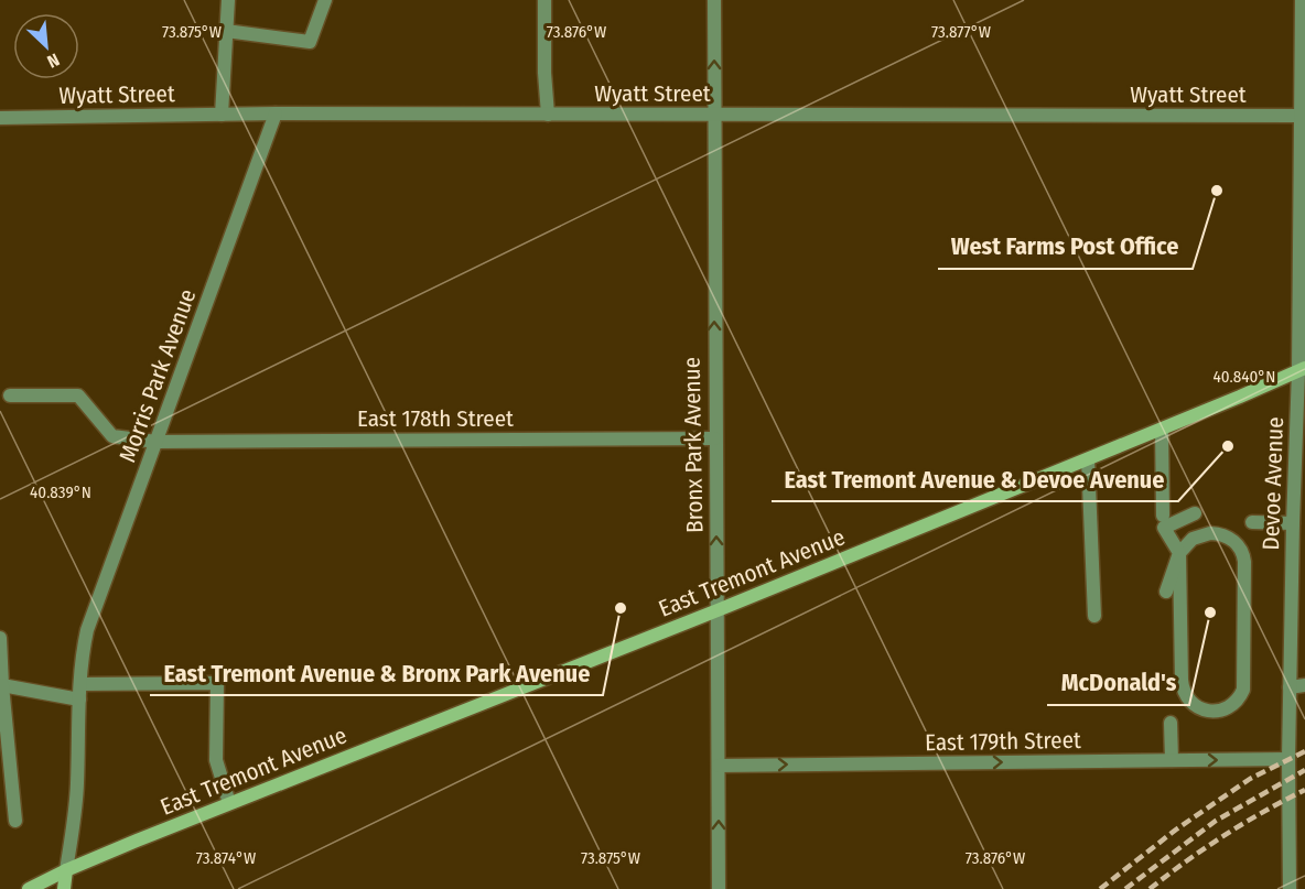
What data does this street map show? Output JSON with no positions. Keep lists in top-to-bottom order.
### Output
{
  "streets": {
    "main road": ["Morris Park Avenue", "East Tremont Avenue"],
    "street": [
      "Wyatt Street",
      "East 178th Street",
      "Bronx Park Avenue",
      "Devoe Avenue",
      "East 179th Street"
    ]
  },
  "crossings": [
    ["Wyatt Street", "Morris Park Avenue"],
    ["Wyatt Street", "Bronx Park Avenue"],
    ["Wyatt Street", "Devoe Avenue"],
    ["Morris Park Avenue", "East 178th Street"],
    ["Morris Park Avenue", "East Tremont Avenue"],
    ["East 178th Street", "Bronx Park Avenue"],
    ["Bronx Park Avenue", "East Tremont Avenue"],
    ["Bronx Park Avenue", "East 179th Street"],
    ["Devoe Avenue", "East Tremont Avenue"],
    ["Devoe Avenue", "East 179th Street"]
  ],
  "one_way": ["Bronx Park Avenue", "East 179th Street"],
  "places": [
    "West Farms Post Office",
    "East Tremont Avenue & Devoe Avenue",
    "East Tremont Avenue & Bronx Park Avenue",
    "McDonald's"
  ],
  "north": "bottom right",
  "coordinates": [
    "73.877°W",
    "73.875°W",
    "73.876°W",
    "40.840°N",
    "40.839°N",
    "73.874°W"
  ]
}
